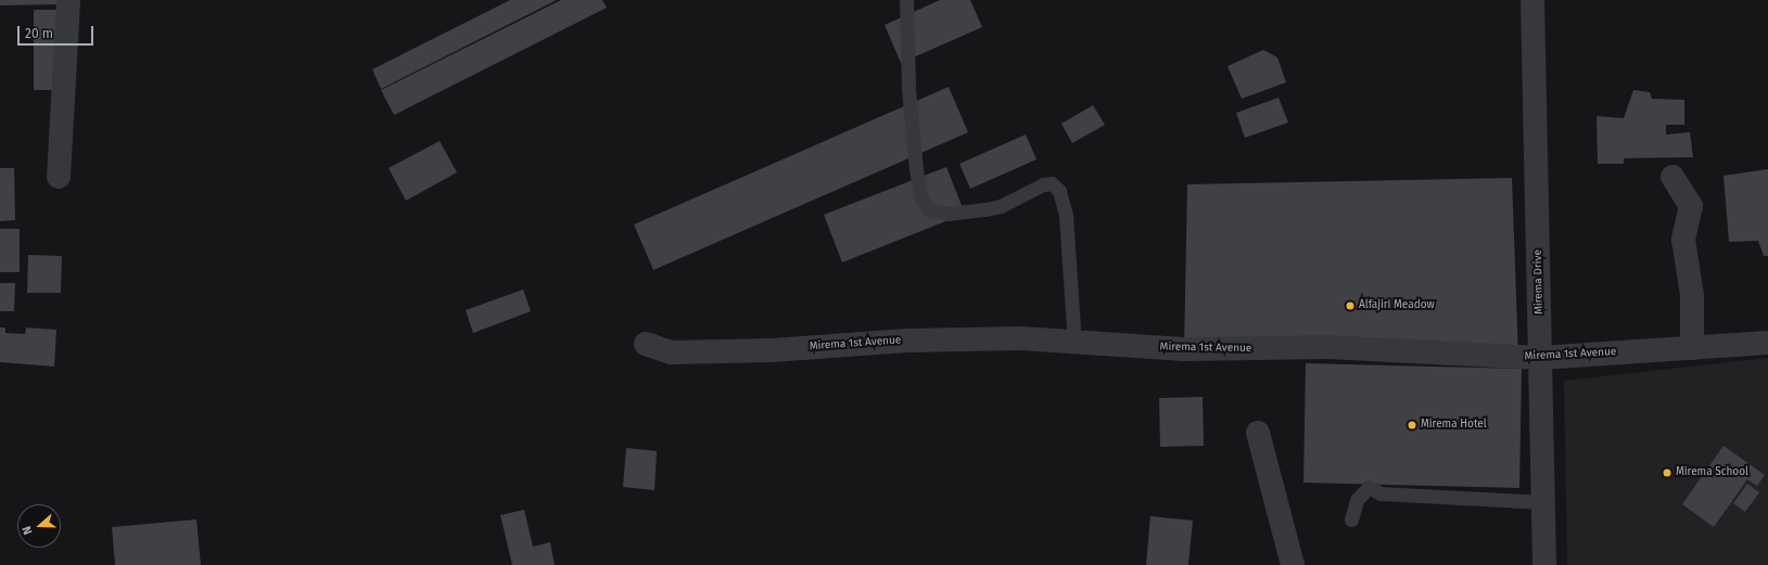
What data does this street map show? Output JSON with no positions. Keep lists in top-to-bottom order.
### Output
{
  "streets": {
    "street": ["Mirema Drive", "Mirema 1st Avenue"]
  },
  "crossings": [
    ["Mirema Drive", "Mirema 1st Avenue"]
  ],
  "places": ["Alfajiri Meadow", "Mirema Hotel", "Mirema School"],
  "scale_bar": "20 m",
  "north": "left"
}
